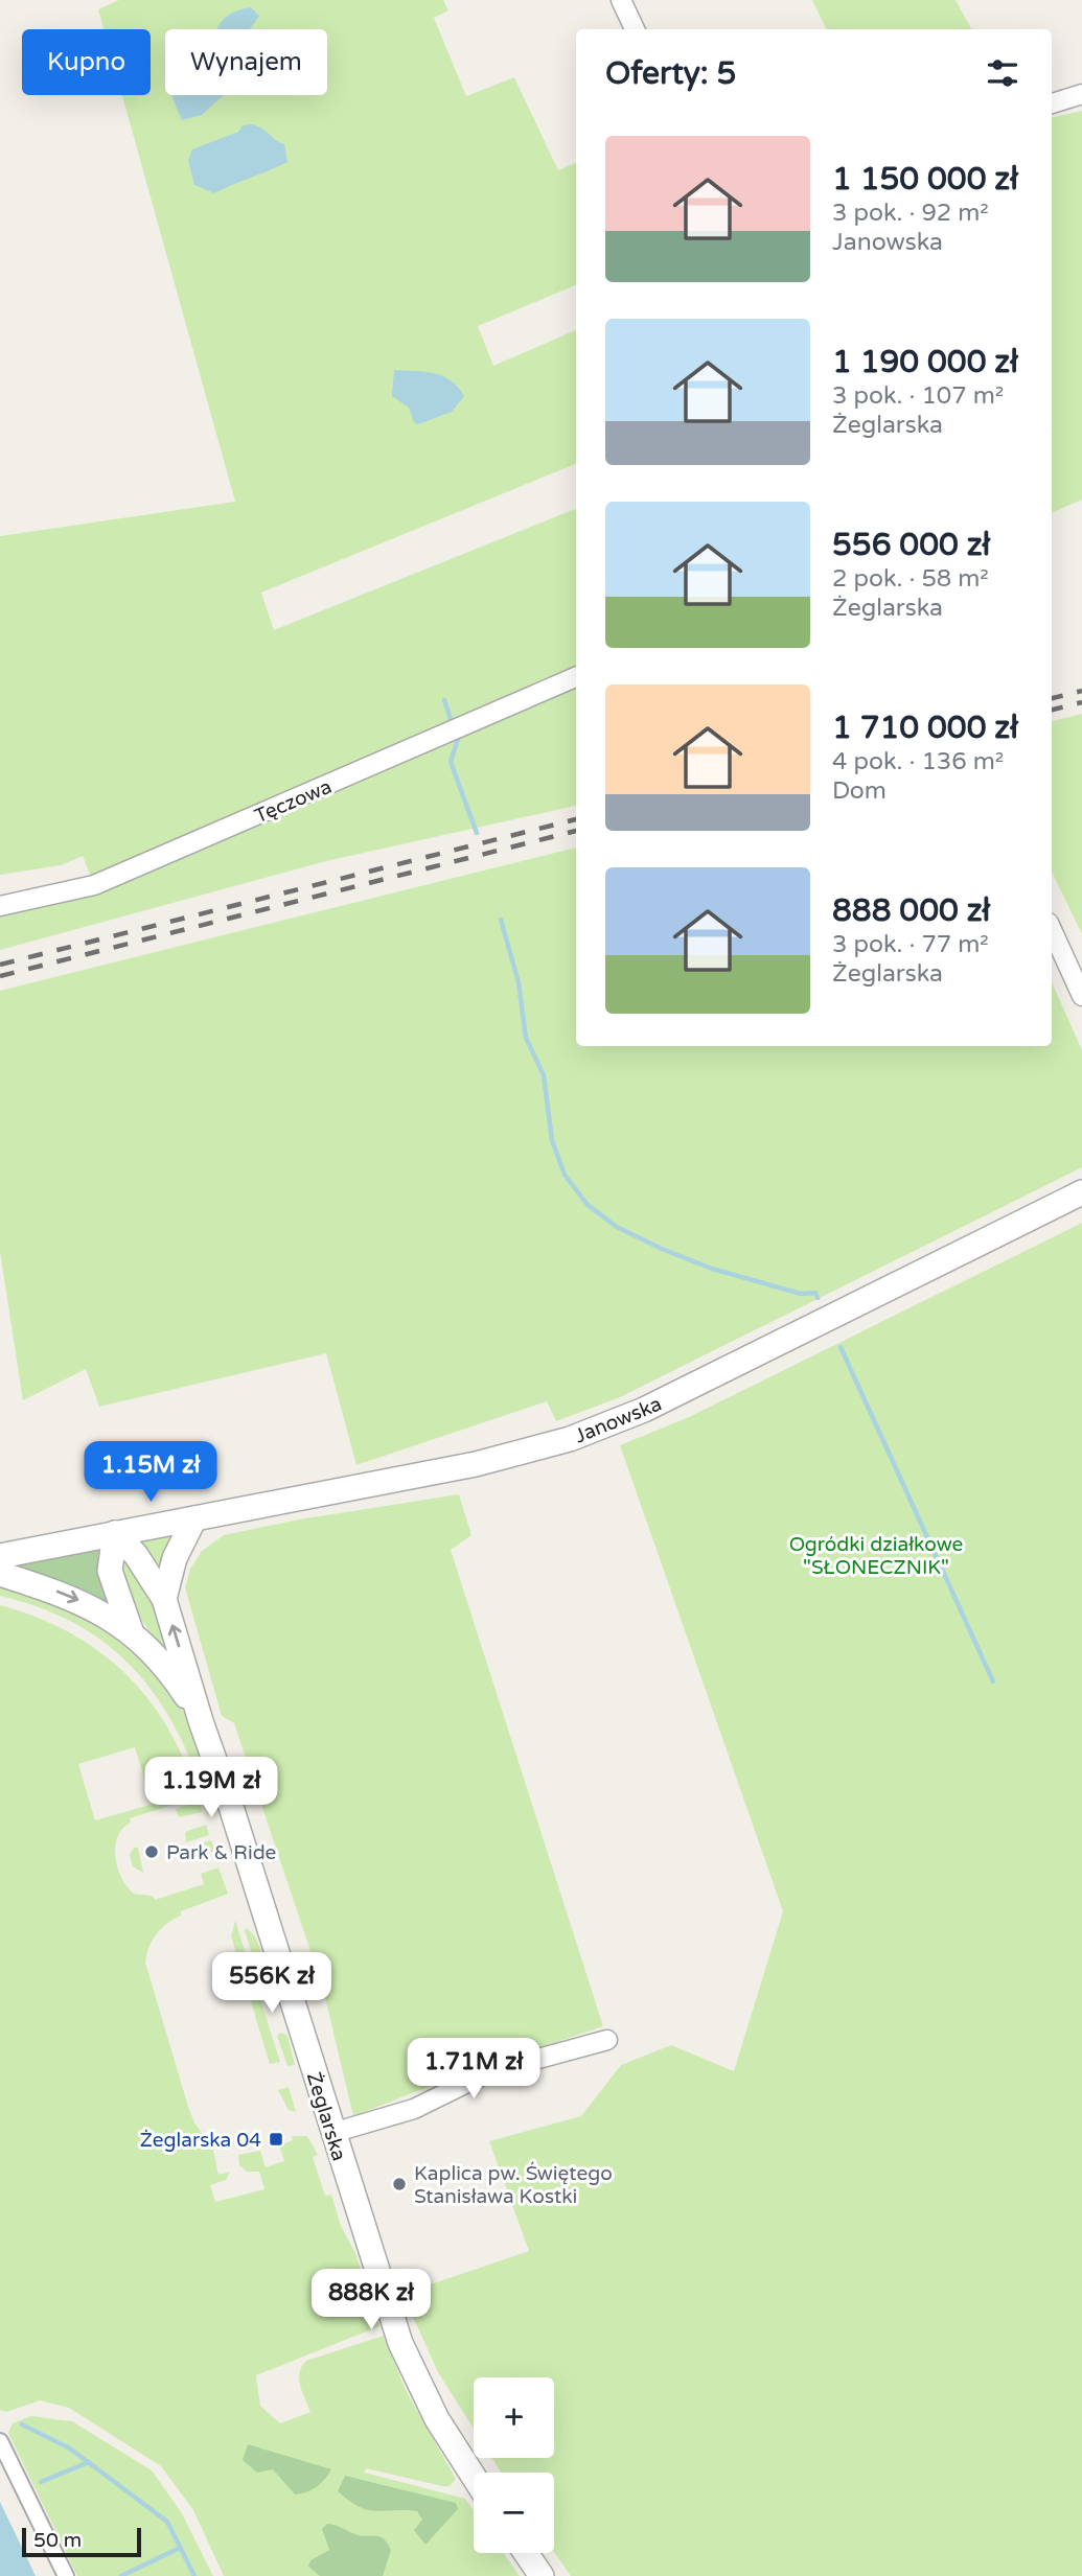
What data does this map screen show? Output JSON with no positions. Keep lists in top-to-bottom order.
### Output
{
  "streets": {
    "street": ["Tęczowa", "Janowska", "Żeglarska"]
  },
  "crossings": [
    ["Janowska", "Żeglarska"]
  ],
  "parks": ["Ogródki działkowe \"SŁONECZNIK\""],
  "places": {
    "other": ["Park & Ride", "Kaplica pw. Świętego Stanisława Kostki"],
    "transit": ["Żeglarska 04"]
  },
  "scale_bar": "50 m",
  "page": {
    "chip": ["Kupno", "Wynajem"],
    "heading": "Oferty: 5",
    "list": [
      {
        "name": "1 150 000 zł",
        "note": "3 pok. · 92 m² · Janowska"
      },
      {
        "name": "1 190 000 zł",
        "note": "3 pok. · 107 m² · Żeglarska"
      },
      {
        "name": "556 000 zł",
        "note": "2 pok. · 58 m² · Żeglarska"
      },
      {
        "name": "1 710 000 zł",
        "note": "4 pok. · 136 m² · Dom"
      },
      {
        "name": "888 000 zł",
        "note": "3 pok. · 77 m² · Żeglarska"
      }
    ],
    "price": [
      "1.15M zł",
      "1.19M zł",
      "556K zł",
      "1.71M zł",
      "888K zł"
    ],
    "map_buttons": ["+", "−"],
    "scale": "50 m"
  }
}
